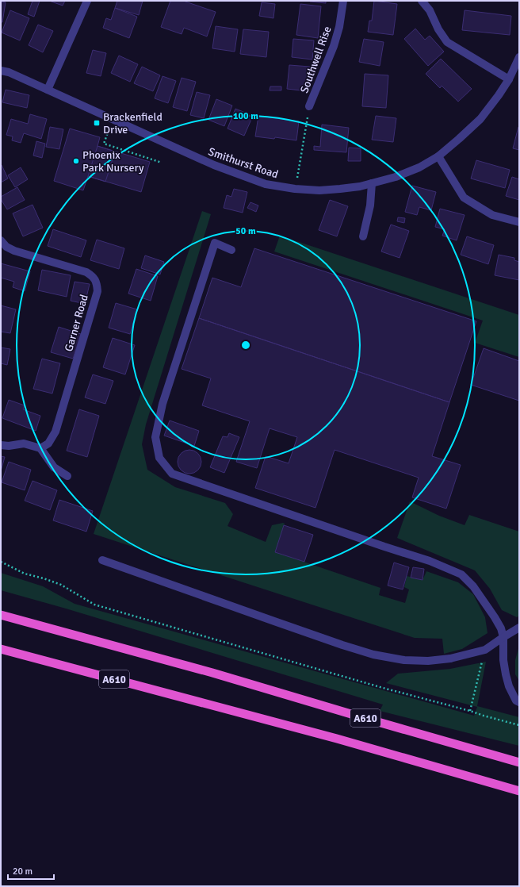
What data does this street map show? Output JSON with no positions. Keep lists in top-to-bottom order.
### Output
{
  "streets": {
    "highway": ["A610"],
    "street": ["Southwell Rise", "Smithurst Road", "Garner Road"]
  },
  "places": {
    "transit": ["Brackenfield Drive"],
    "other": ["Phoenix Park Nursery"]
  },
  "scale_bar": "20 m",
  "rings": ["100 m", "50 m"]
}
